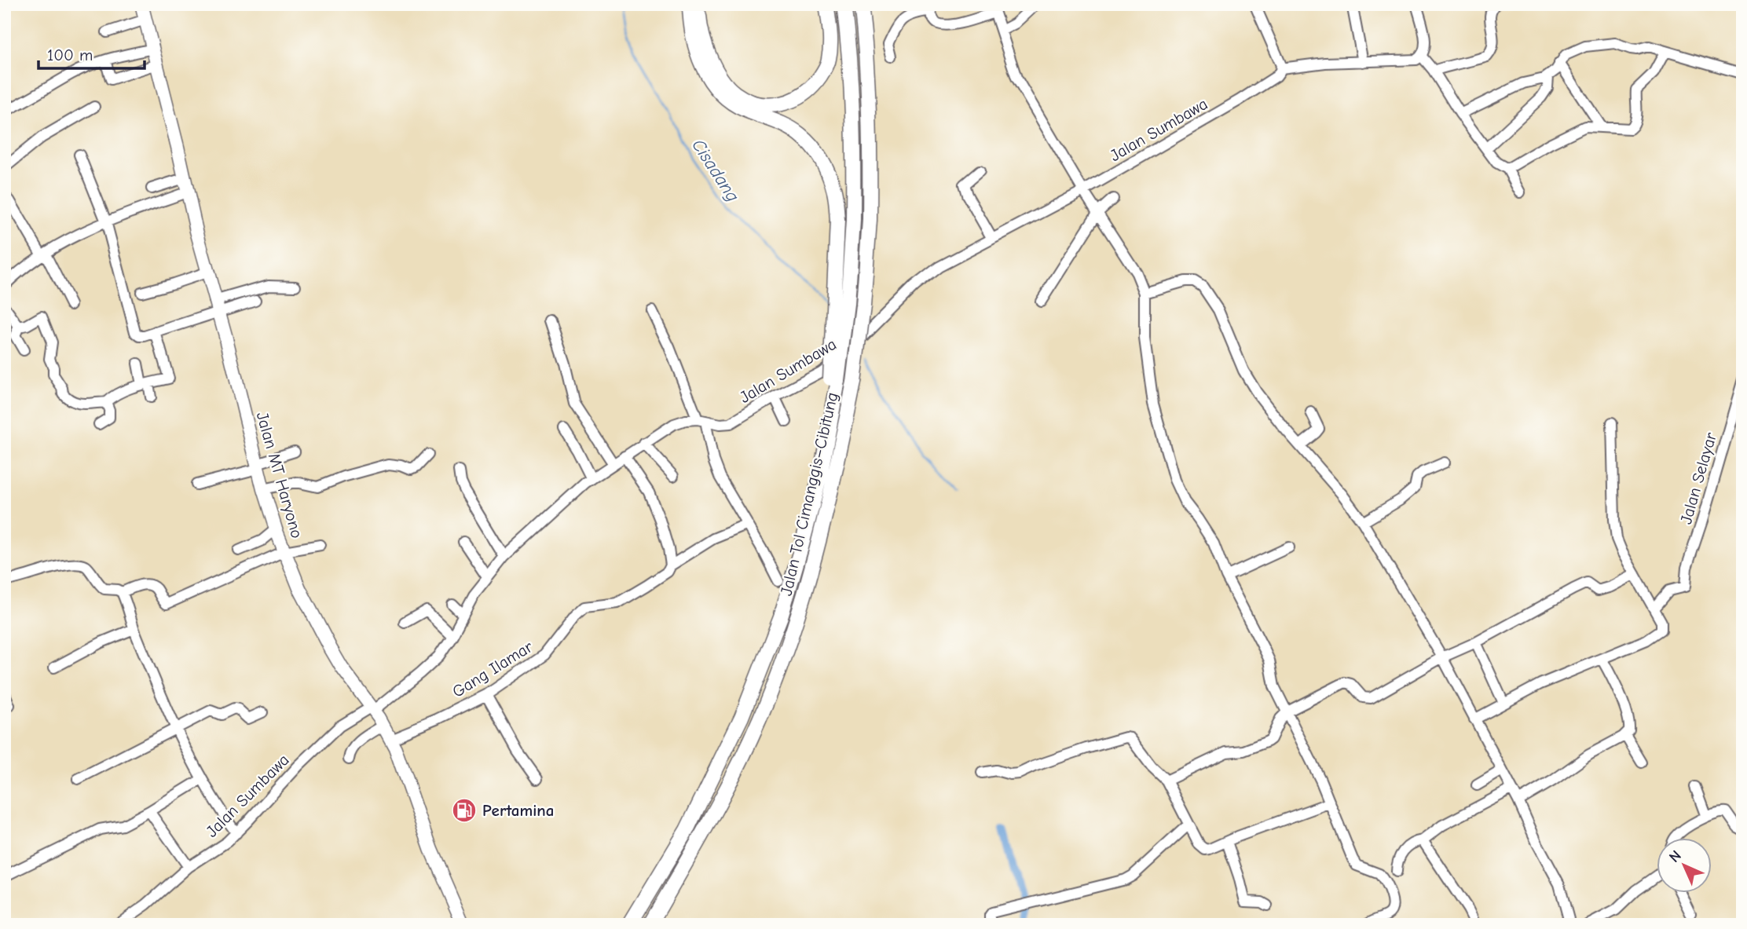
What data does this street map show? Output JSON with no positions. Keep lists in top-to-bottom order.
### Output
{
  "streets": {
    "highway": ["Jalan Tol Cimanggis–Cibitung"],
    "main road": ["Jalan MT Haryono"],
    "street": ["Jalan Sumbawa", "Jalan Selayar", "Gang Ilamar"]
  },
  "crossings": [
    ["Jalan Sumbawa", "Jalan MT Haryono"],
    ["Jalan MT Haryono", "Gang Ilamar"]
  ],
  "water": ["Cisadang"],
  "places": {
    "fuel station": ["Pertamina"]
  },
  "scale_bar": "100 m",
  "north": "top left"
}
